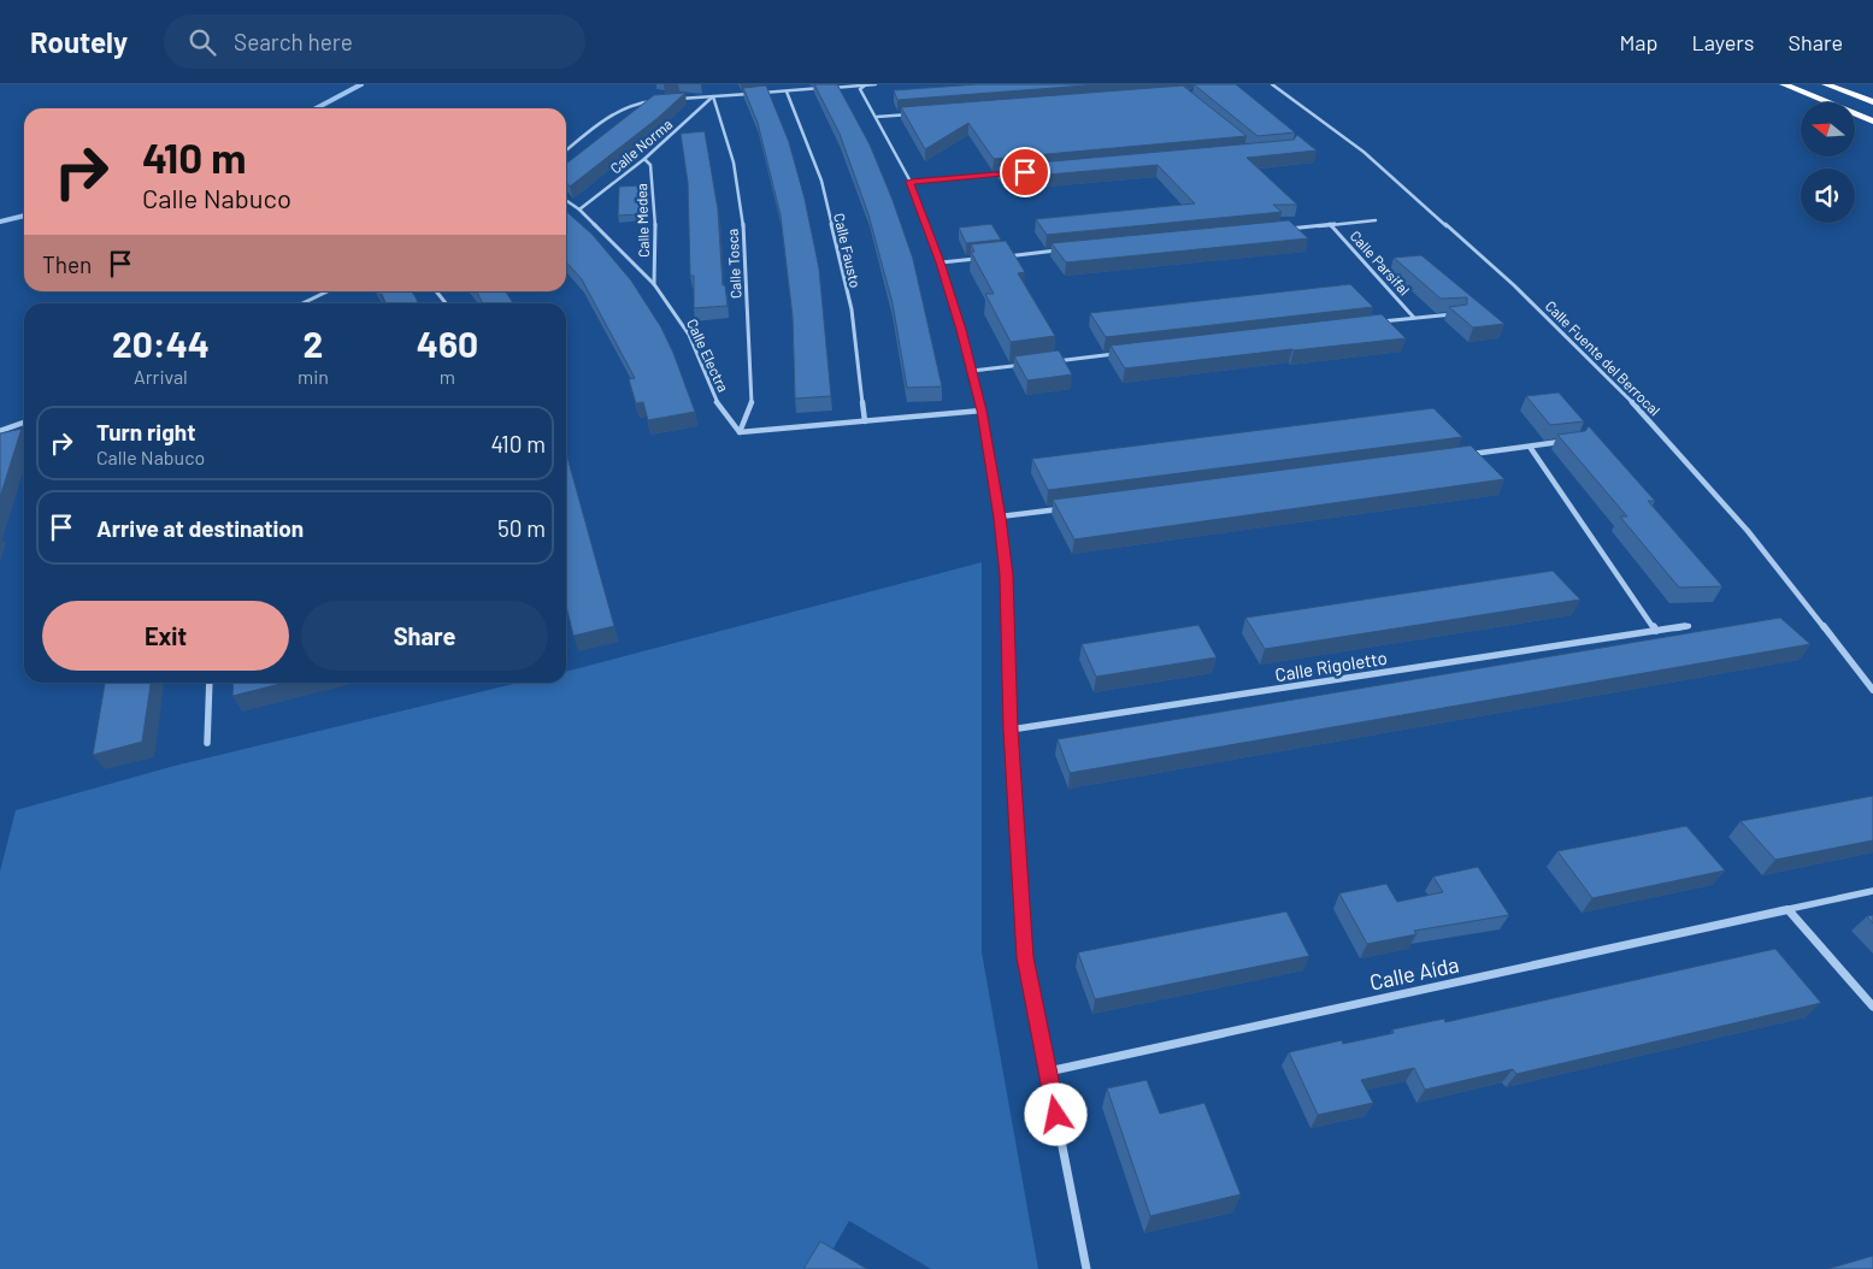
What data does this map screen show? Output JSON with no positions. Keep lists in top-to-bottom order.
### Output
{
  "streets": {
    "street": [
      "Calle Norma",
      "Calle Medea",
      "Calle Fausto",
      "Calle Parsifal",
      "Calle Tosca",
      "Calle Electra",
      "Calle Fuente del Berrocal",
      "Calle Rigoletto",
      "Calle Aída"
    ]
  },
  "crossings": [
    ["Calle Norma", "Calle Medea"],
    ["Calle Norma", "Calle Tosca"],
    ["Calle Norma", "Calle Electra"],
    ["Calle Medea", "Calle Electra"],
    ["Calle Tosca", "Calle Electra"]
  ],
  "north": "left",
  "page": {
    "header": "Routely",
    "search": "Search here",
    "nav": ["Map", "Layers", "Share"],
    "turn": ["410 m", "Calle Nabuco"],
    "then": "Then",
    "eta": [
      "20:44",
      "Arrival",
      "2",
      "min",
      "460",
      "m"
    ],
    "list": [
      {
        "name": "Turn right",
        "note": "Calle Nabuco",
        "value": "410 m"
      },
      {
        "name": "Arrive at destination",
        "value": "50 m"
      }
    ],
    "buttons": ["Exit", "Share"]
  }
}
